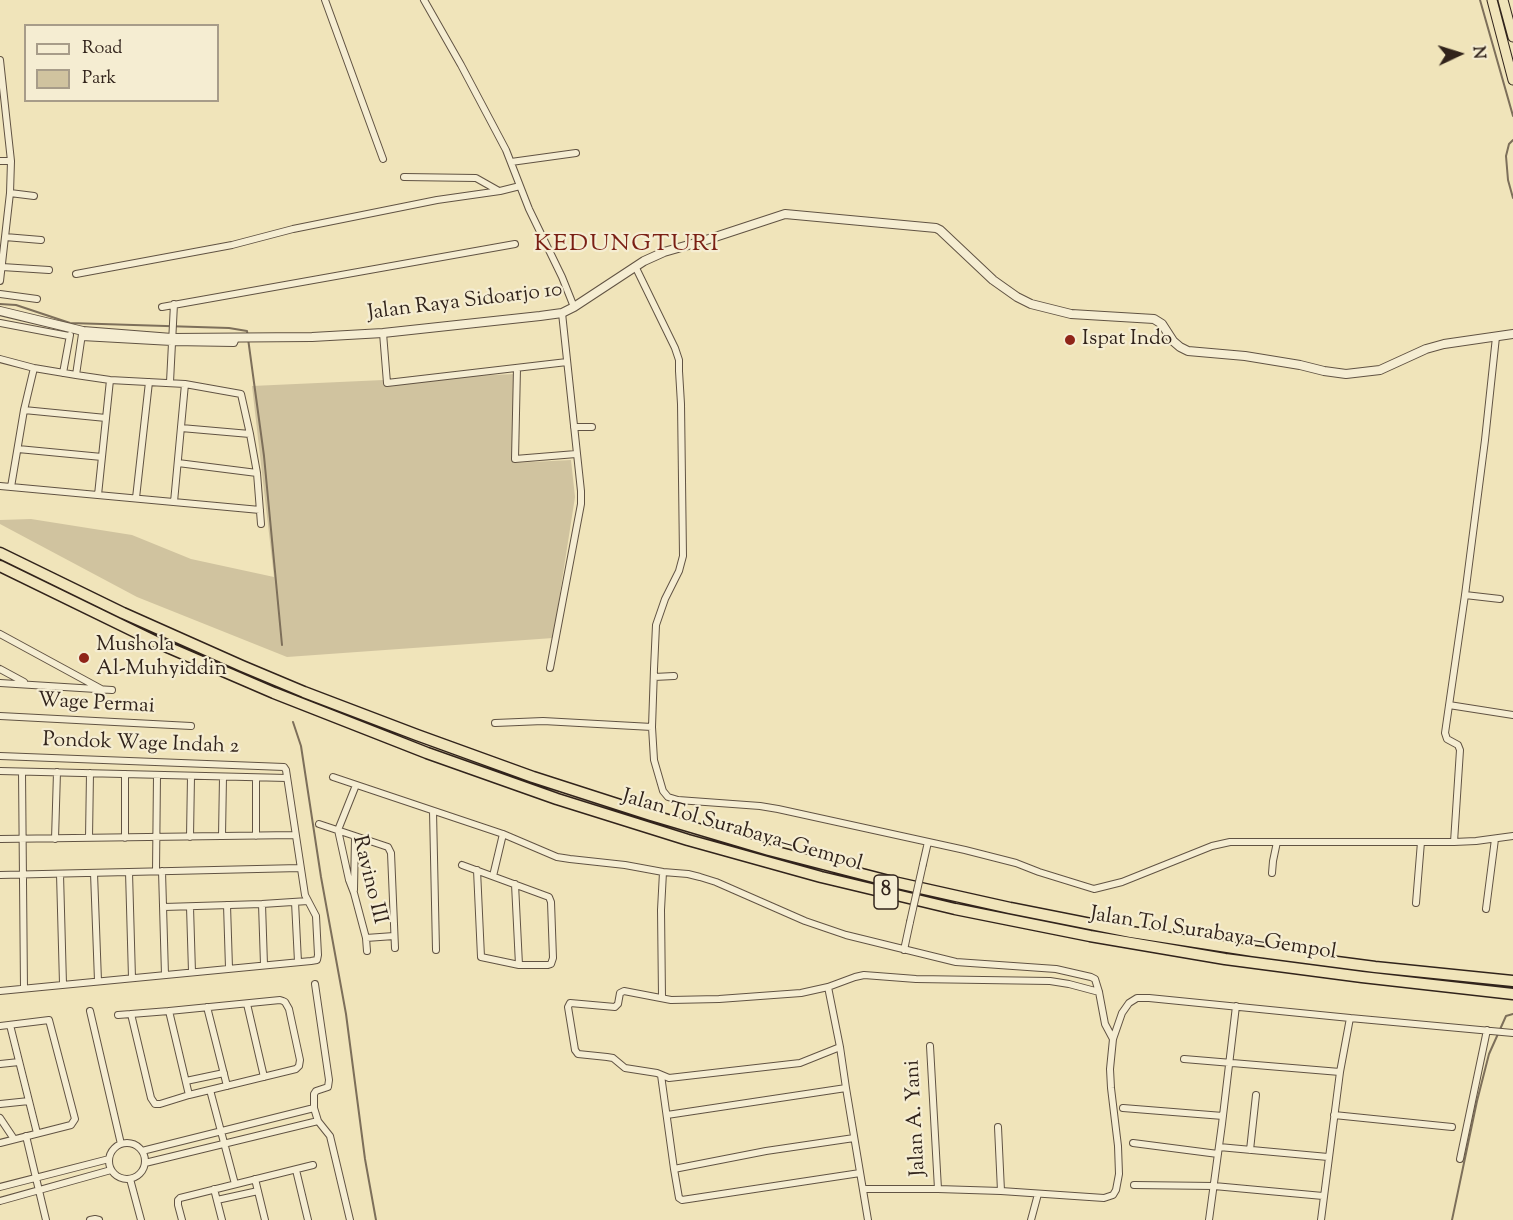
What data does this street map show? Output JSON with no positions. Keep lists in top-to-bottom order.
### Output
{
  "streets": {
    "highway": ["Jalan Tol Surabaya–Gempol", "8"],
    "street": [
      "Jalan Raya Sidoarjo 10",
      "Wage Permai",
      "Pondok Wage Indah 2",
      "Ravino III",
      "Jalan A. Yani"
    ]
  },
  "districts": ["KEDUNGTURI"],
  "places": ["Ispat Indo", "Mushola Al-Muhyiddin"],
  "legend": ["Road", "Park"],
  "north": "right"
}
